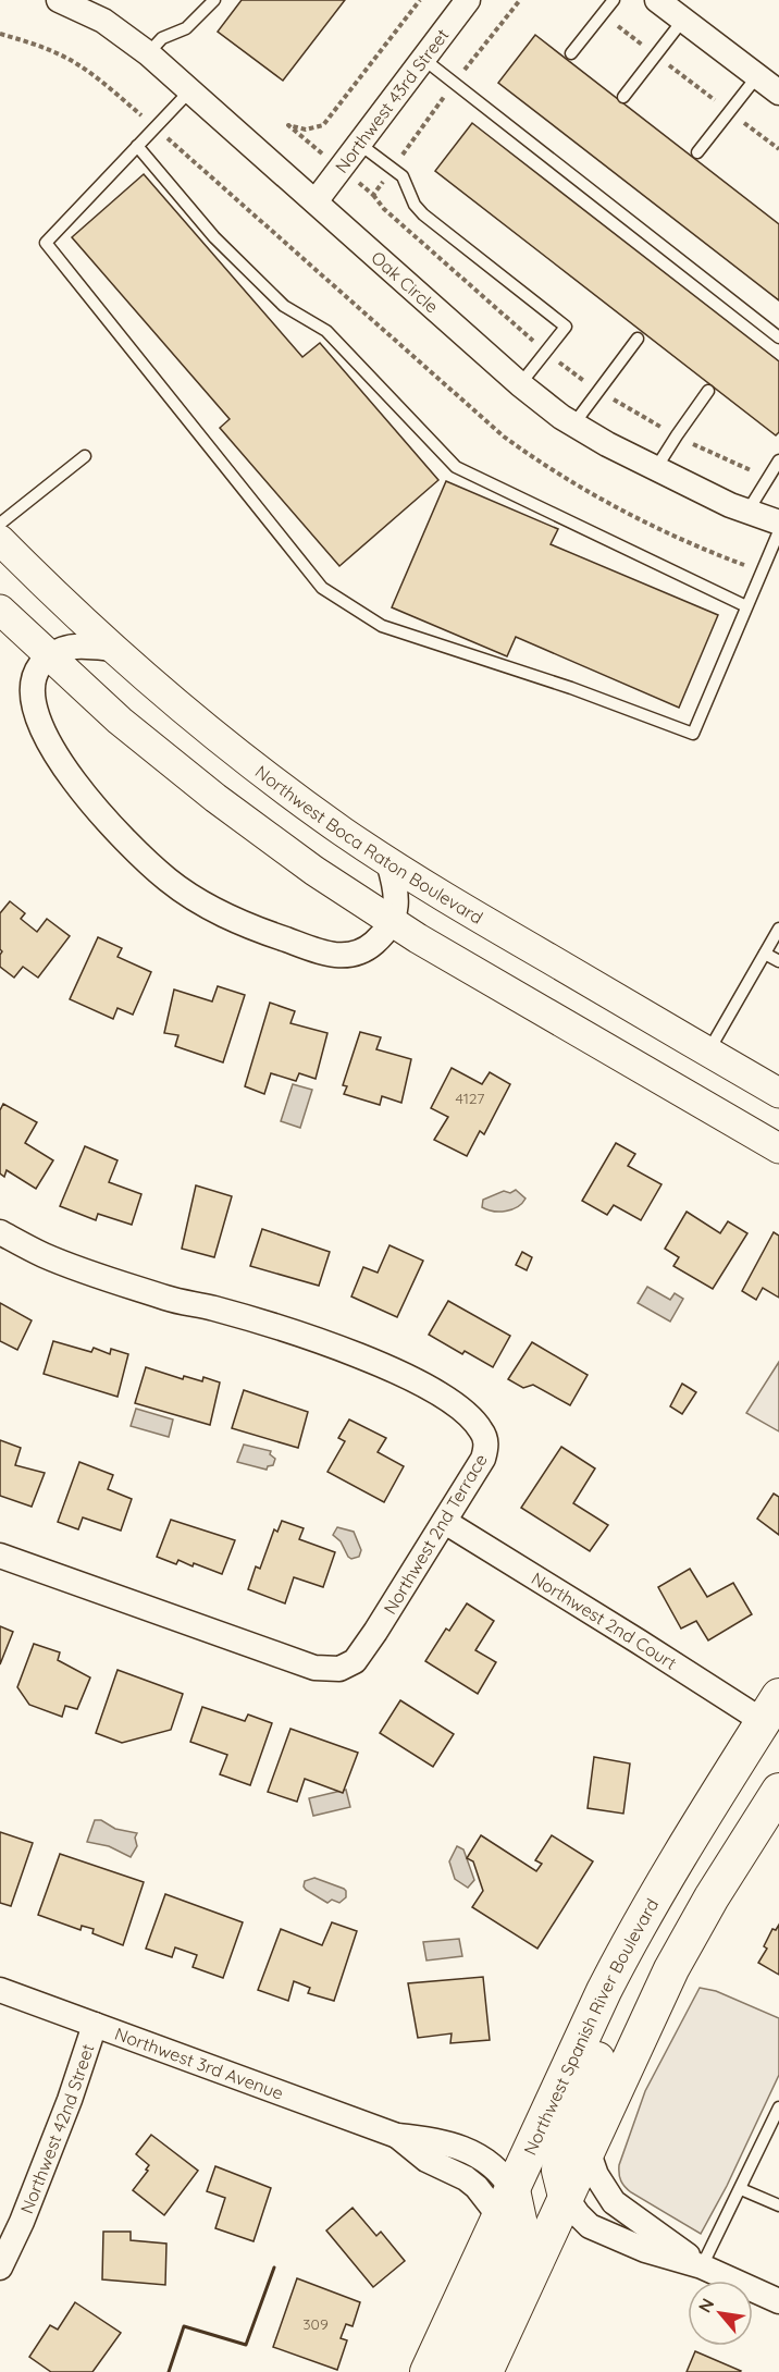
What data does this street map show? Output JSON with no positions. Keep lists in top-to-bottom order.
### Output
{
  "streets": {
    "main road": ["Northwest Spanish River Boulevard"],
    "street": [
      "Northwest 43rd Street",
      "Oak Circle",
      "Northwest Boca Raton Boulevard",
      "Northwest 2nd Terrace",
      "Northwest 2nd Court",
      "Northwest 3rd Avenue",
      "Northwest 42nd Street"
    ]
  },
  "crossings": [
    ["Northwest 43rd Street", "Oak Circle"],
    ["Northwest 2nd Terrace", "Northwest 2nd Court"],
    ["Northwest 2nd Court", "Northwest Spanish River Boulevard"],
    ["Northwest Spanish River Boulevard", "Northwest 3rd Avenue"],
    ["Northwest 3rd Avenue", "Northwest 42nd Street"]
  ],
  "house_numbers": ["4127", "309"],
  "north": "top left"
}
